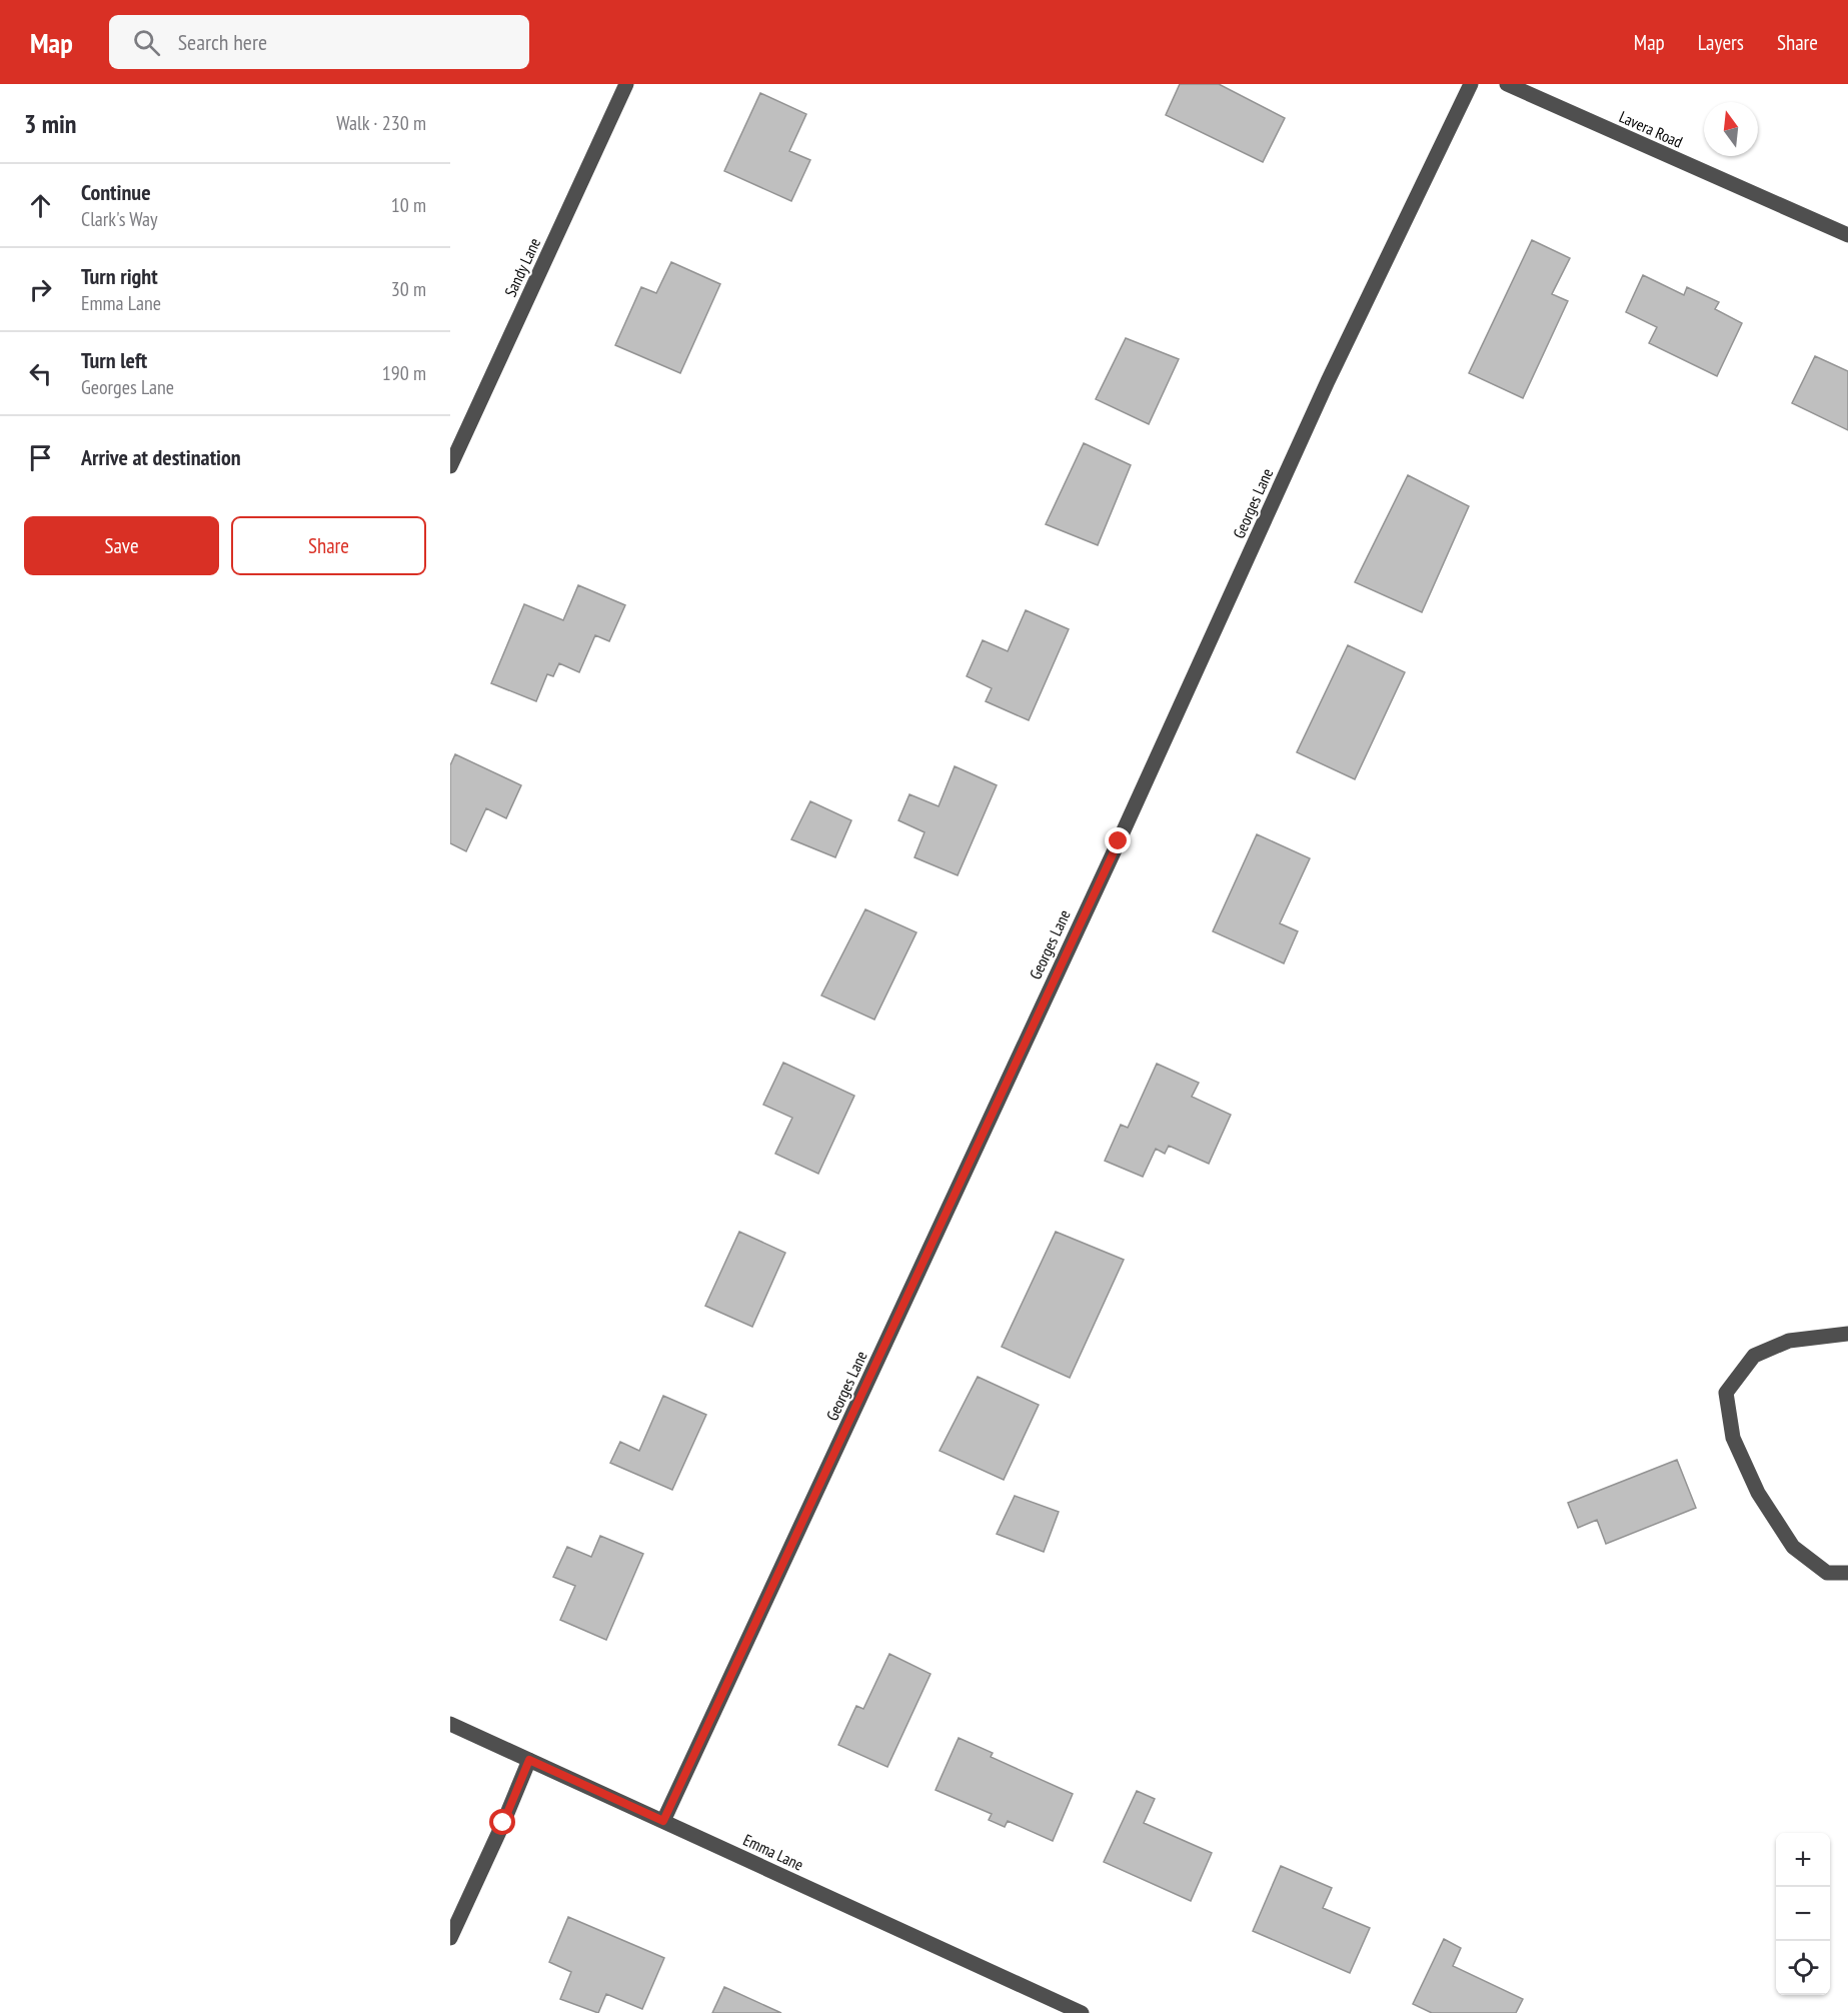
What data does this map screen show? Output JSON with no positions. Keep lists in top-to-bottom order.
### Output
{
  "streets": {
    "street": [
      "Lavera Road",
      "Sandy Lane",
      "Georges Lane",
      "Emma Lane"
    ]
  },
  "crossings": [
    ["Georges Lane", "Emma Lane"]
  ],
  "north": "top",
  "page": {
    "header": "Map",
    "search": "Search here",
    "nav": ["Map", "Layers", "Share"],
    "heading": ["3 min", "Walk · 230 m"],
    "list": [
      ["Continue", "Clark's Way", "10 m"],
      ["Turn right", "Emma Lane", "30 m"],
      ["Turn left", "Georges Lane", "190 m"],
      "Arrive at destination"
    ],
    "buttons": ["Save", "Share"],
    "map_buttons": ["+", "−"]
  }
}
